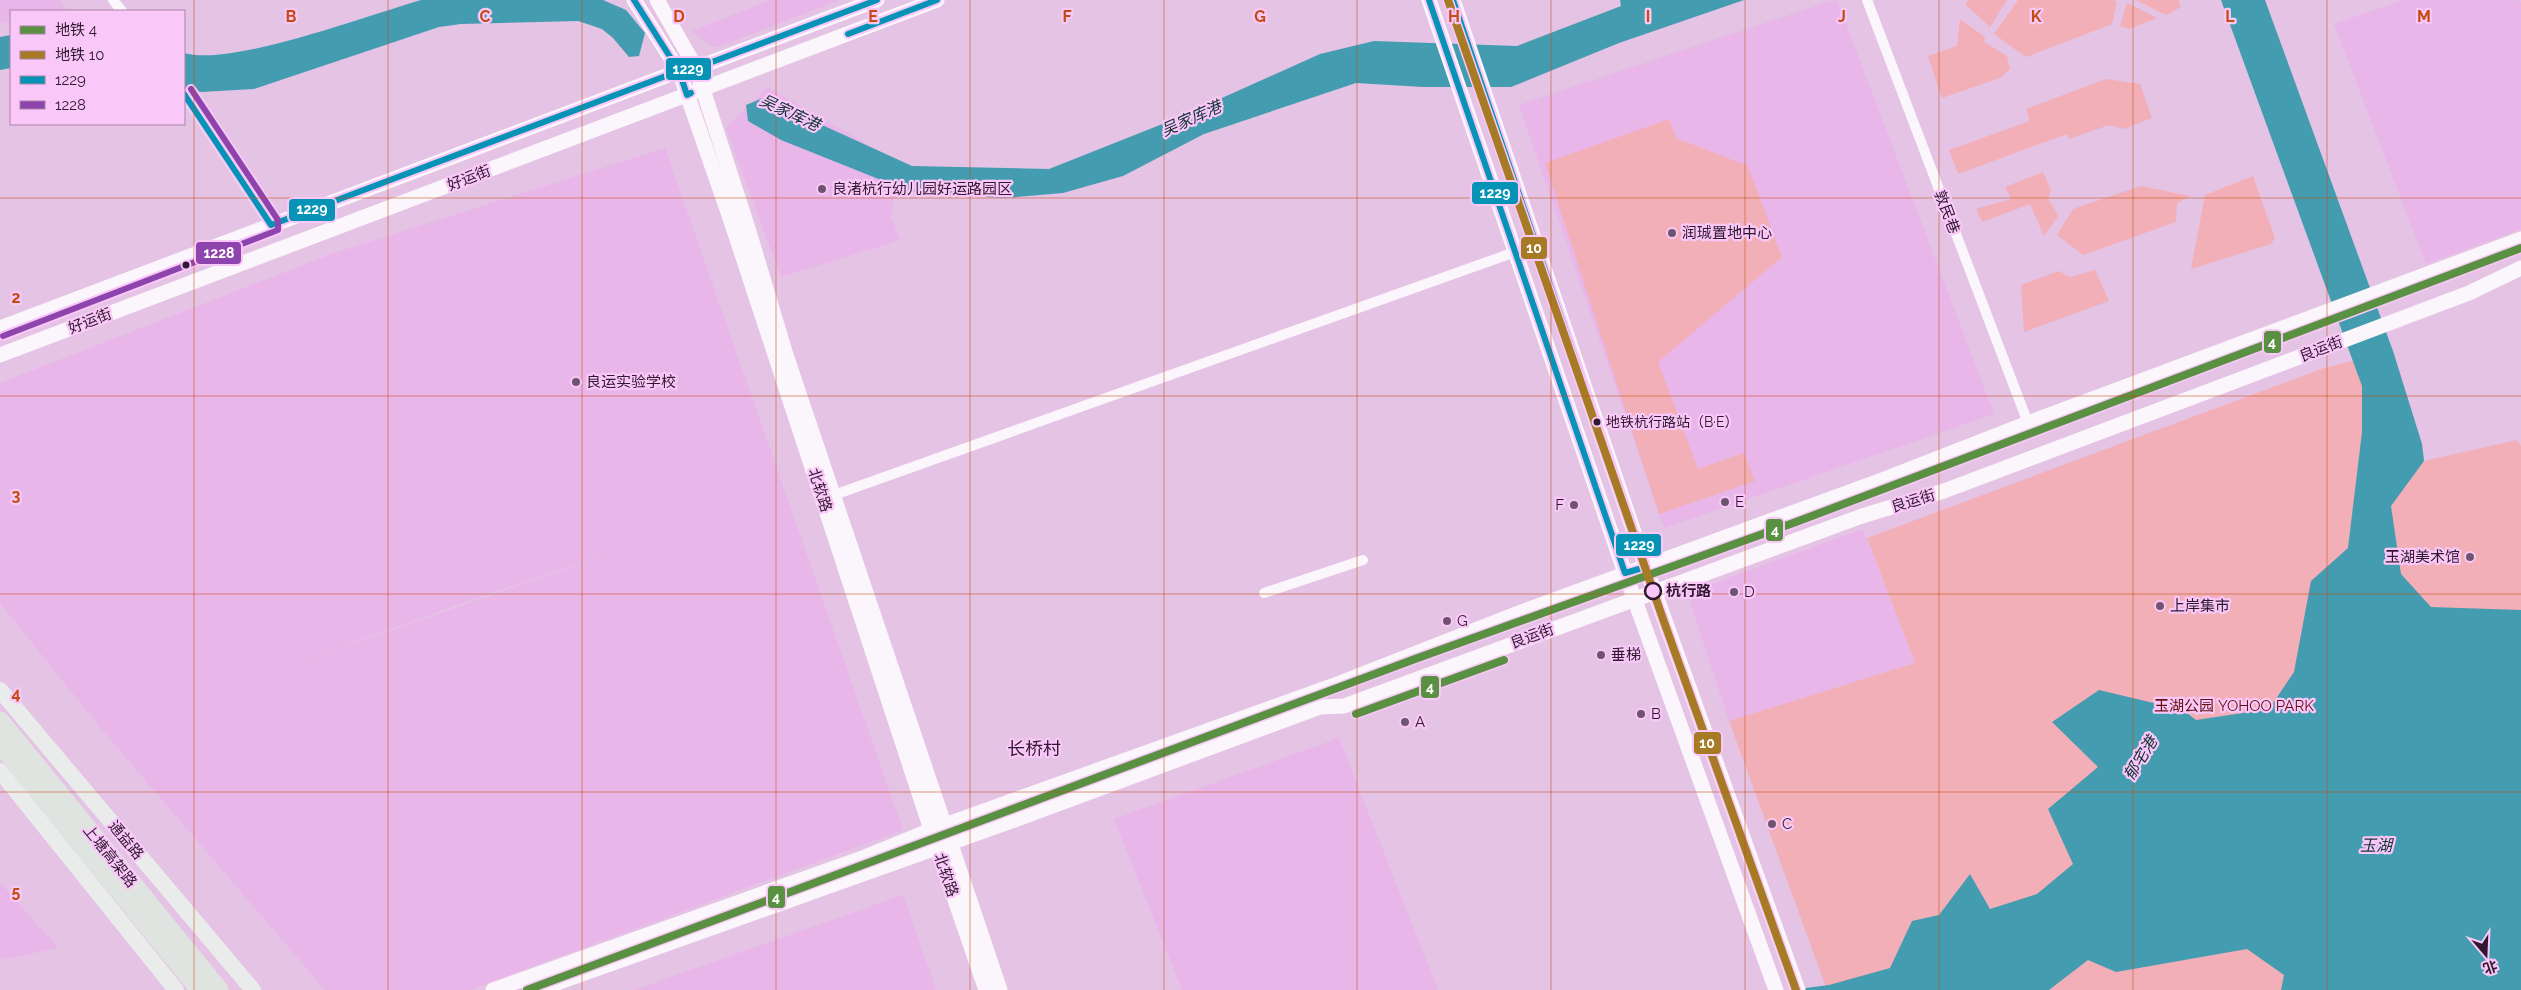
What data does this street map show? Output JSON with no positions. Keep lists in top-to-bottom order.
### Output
{
  "streets": {
    "highway": ["上塘高架路"],
    "main road": [
      "好运街",
      "良运街",
      "北软路",
      "通益路"
    ],
    "street": ["敦民巷"]
  },
  "crossings": [
    ["好运街", "北软路"],
    ["敦民巷", "良运街"],
    ["良运街", "北软路"]
  ],
  "districts": ["长桥村"],
  "water": ["吴家库港", "郁宅港", "玉湖"],
  "parks": ["玉湖公园 YOHOO PARK"],
  "places": [
    "良渚杭行幼儿园好运路园区",
    "润珹置地中心",
    "良运实验学校",
    "地铁杭行路站（B·E）",
    "E",
    "F",
    "玉湖美术馆",
    "杭行路",
    "D",
    "上岸集市",
    "G",
    "垂梯",
    "B",
    "A",
    "C"
  ],
  "lines": [
    "metro line 10",
    "transit line 1229",
    "transit line 1228",
    "metro line 4"
  ],
  "legend": [
    "地铁 4",
    "地铁 10",
    "1229",
    "1228"
  ],
  "north": "bottom",
  "grid": {
    "columns": [
      "B",
      "C",
      "D",
      "E",
      "F",
      "G",
      "H",
      "I",
      "J",
      "K",
      "L",
      "M"
    ],
    "rows": [
      "2",
      "3",
      "4",
      "5"
    ]
  }
}
